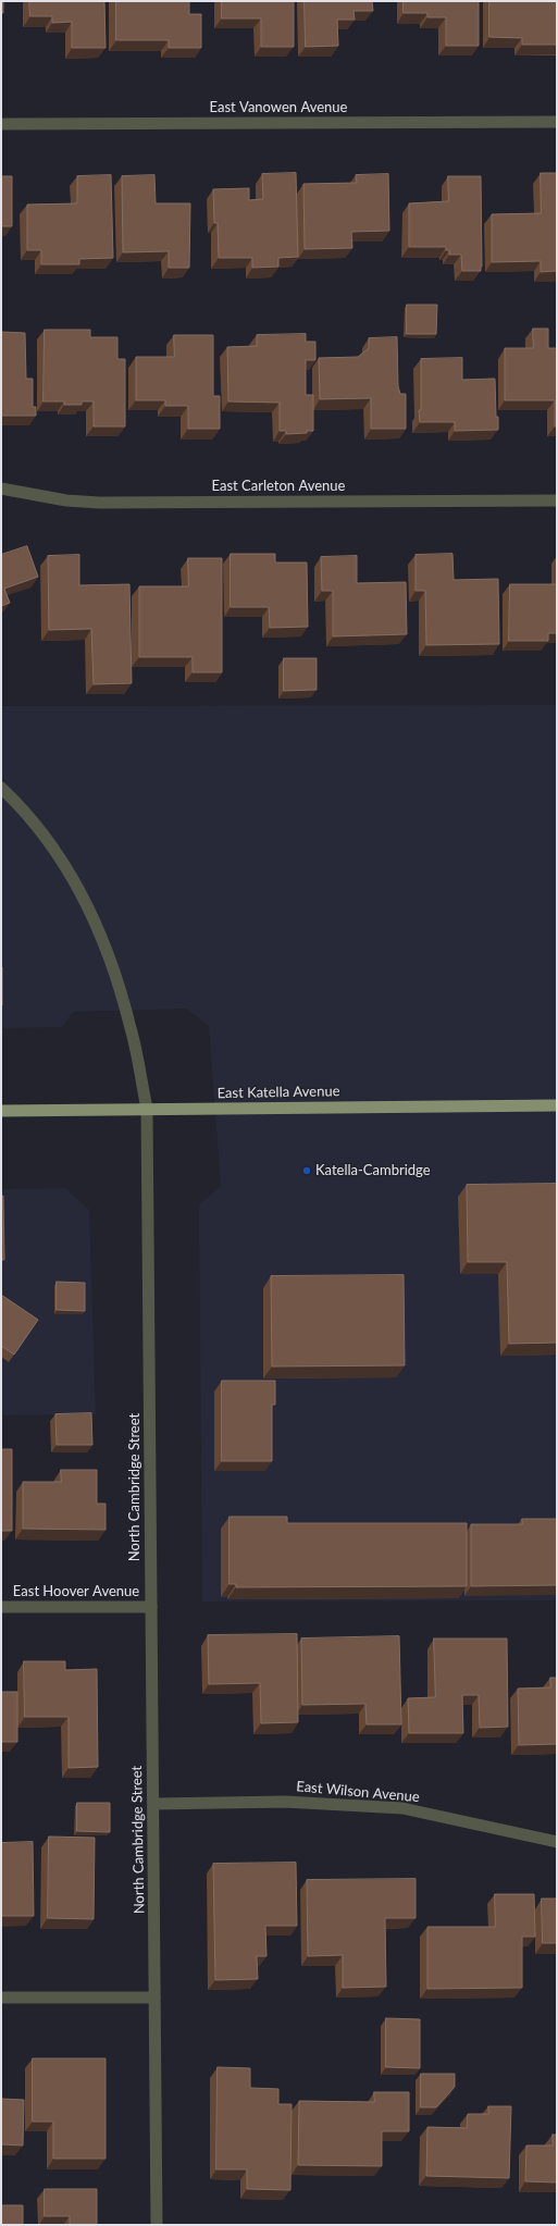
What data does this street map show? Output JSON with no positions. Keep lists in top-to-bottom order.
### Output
{
  "streets": {
    "main road": ["East Katella Avenue"],
    "street": [
      "East Vanowen Avenue",
      "East Carleton Avenue",
      "North Cambridge Street",
      "East Hoover Avenue",
      "East Wilson Avenue"
    ]
  },
  "crossings": [
    ["East Katella Avenue", "North Cambridge Street"],
    ["North Cambridge Street", "East Hoover Avenue"],
    ["North Cambridge Street", "East Wilson Avenue"]
  ],
  "places": ["Katella-Cambridge"]
}
